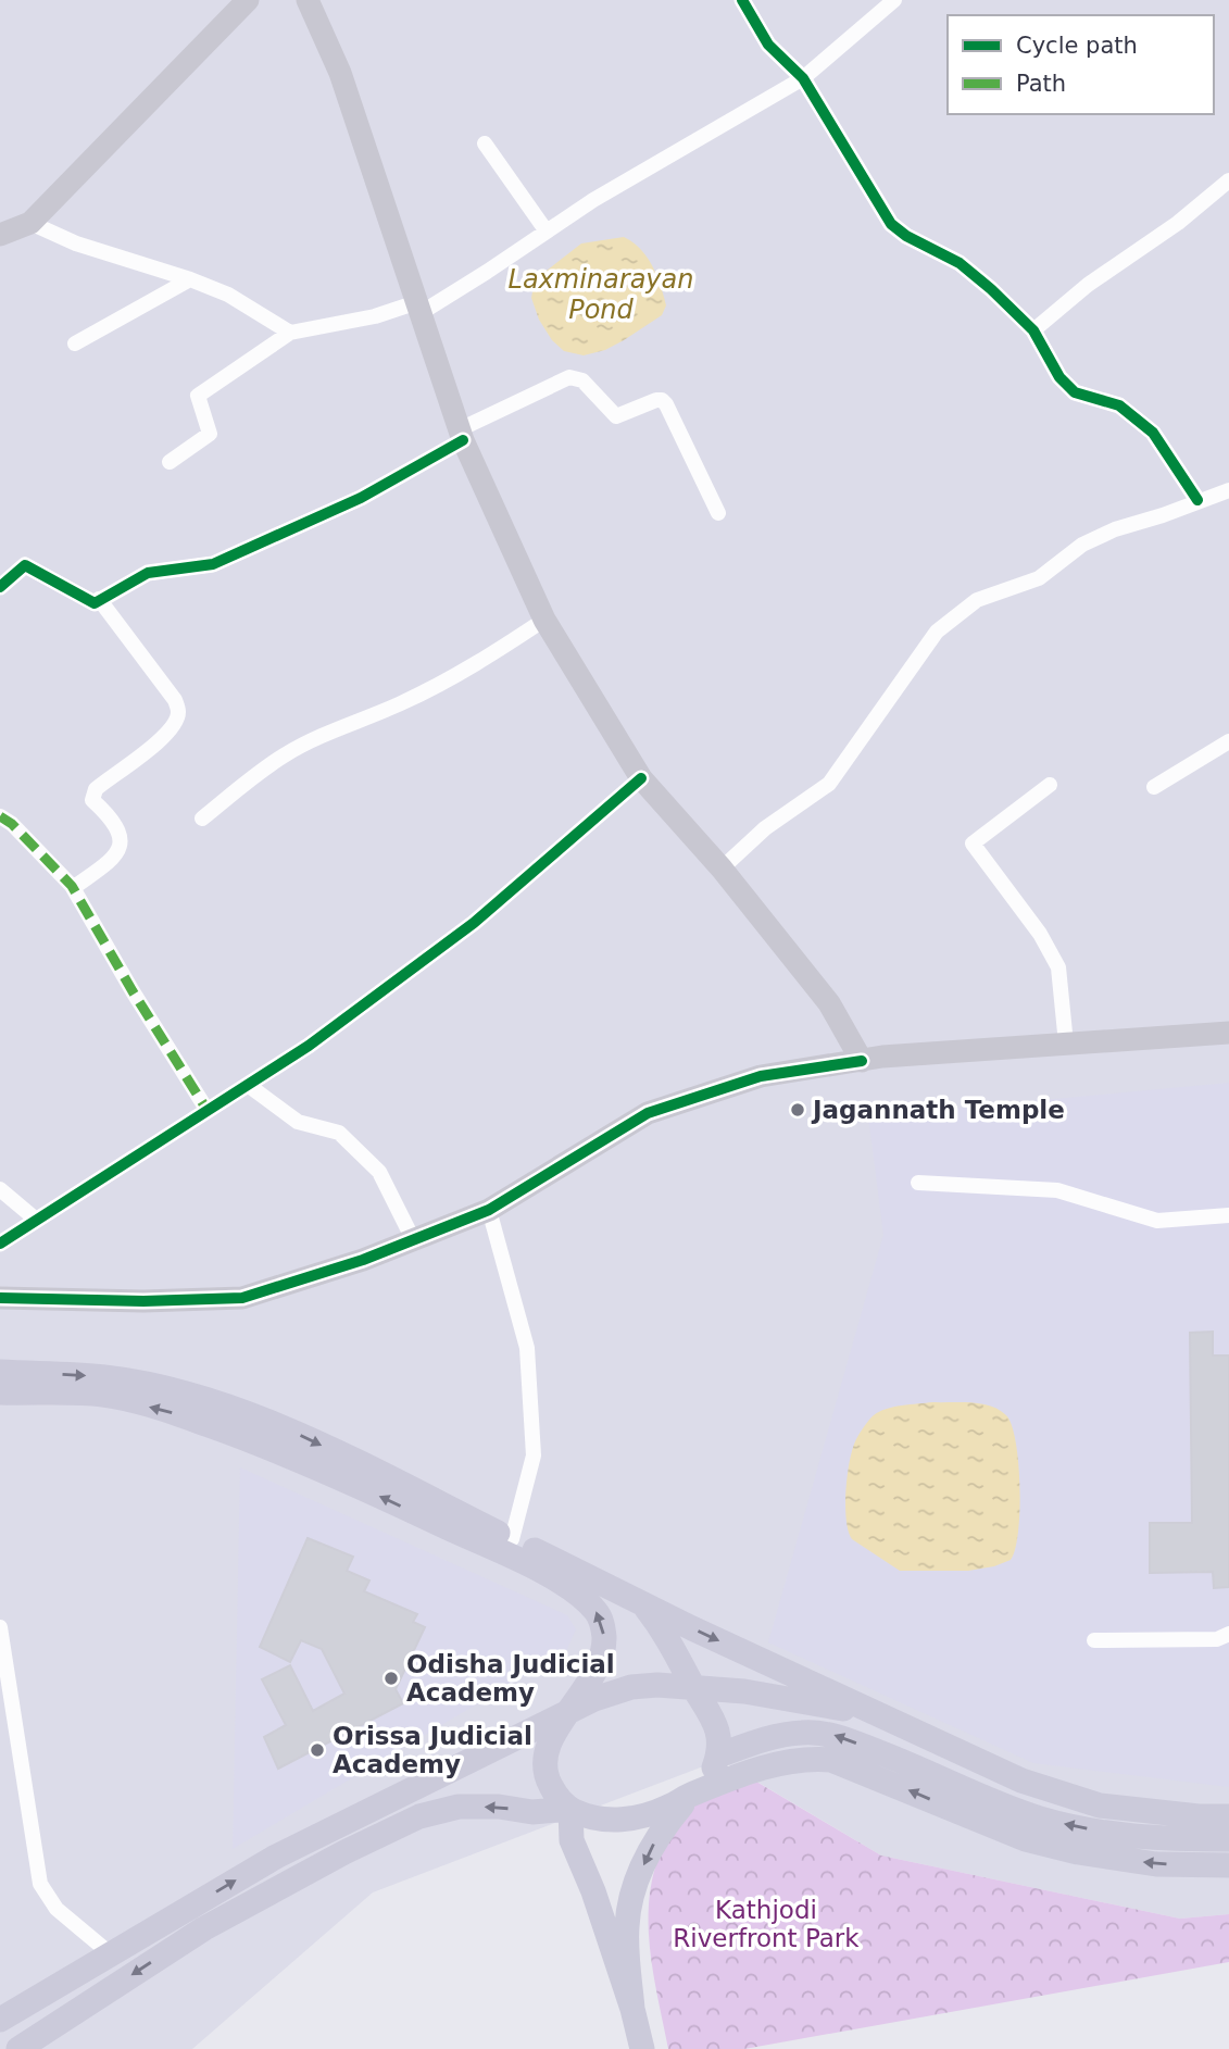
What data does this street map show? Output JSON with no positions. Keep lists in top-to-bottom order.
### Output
{
  "water": ["Laxminarayan Pond"],
  "parks": ["Kathjodi Riverfront Park"],
  "places": ["Jagannath Temple", "Odisha Judicial Academy", "Orissa Judicial Academy"],
  "legend": ["Cycle path", "Path"]
}
